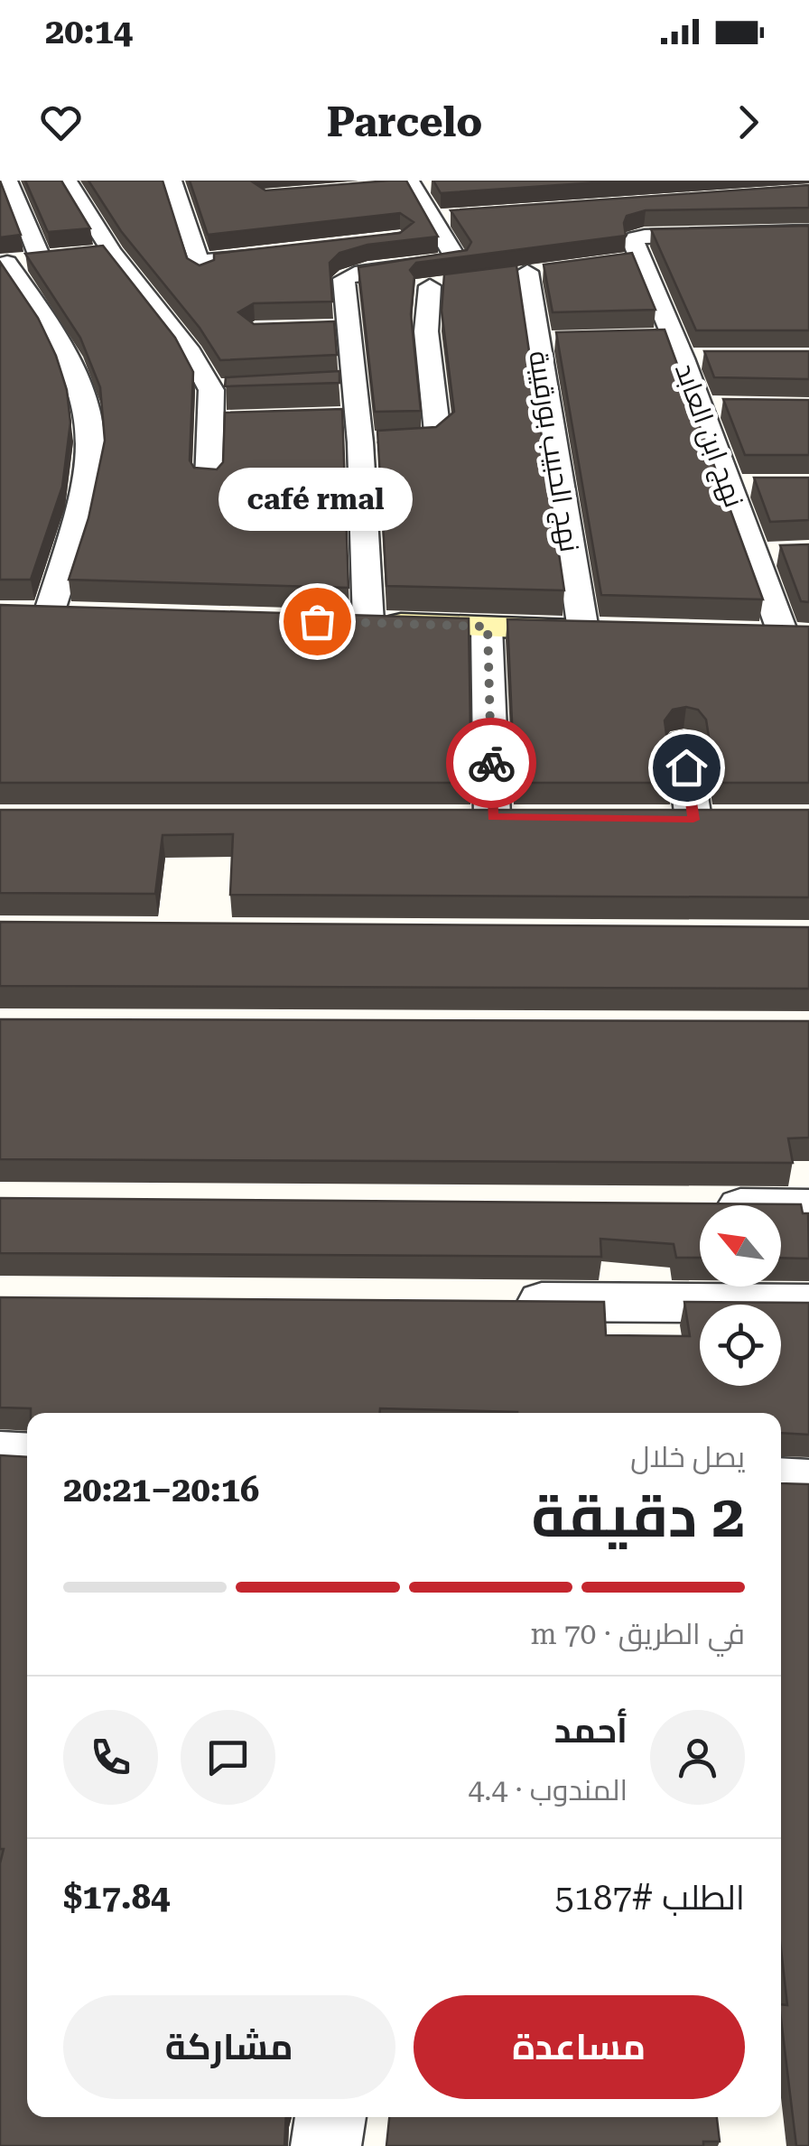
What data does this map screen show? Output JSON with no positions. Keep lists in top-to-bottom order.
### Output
{
  "streets": {
    "street": ["نهج ابن العابد", "نهج الحبيب بورقيبة"]
  },
  "places": ["café rmal"],
  "north": "top left",
  "page": {
    "status": "20:14",
    "header": "Parcelo",
    "bubble": "café rmal",
    "heading": ["2 دقيقة", "يصل خلال", "20:16–20:21"],
    "panel": [
      "أحمد",
      "المندوب · 4.4",
      "الطلب #5187",
      "$17.84"
    ],
    "bar": "في الطريق · 70 m",
    "buttons": ["مساعدة", "مشاركة"]
  }
}
